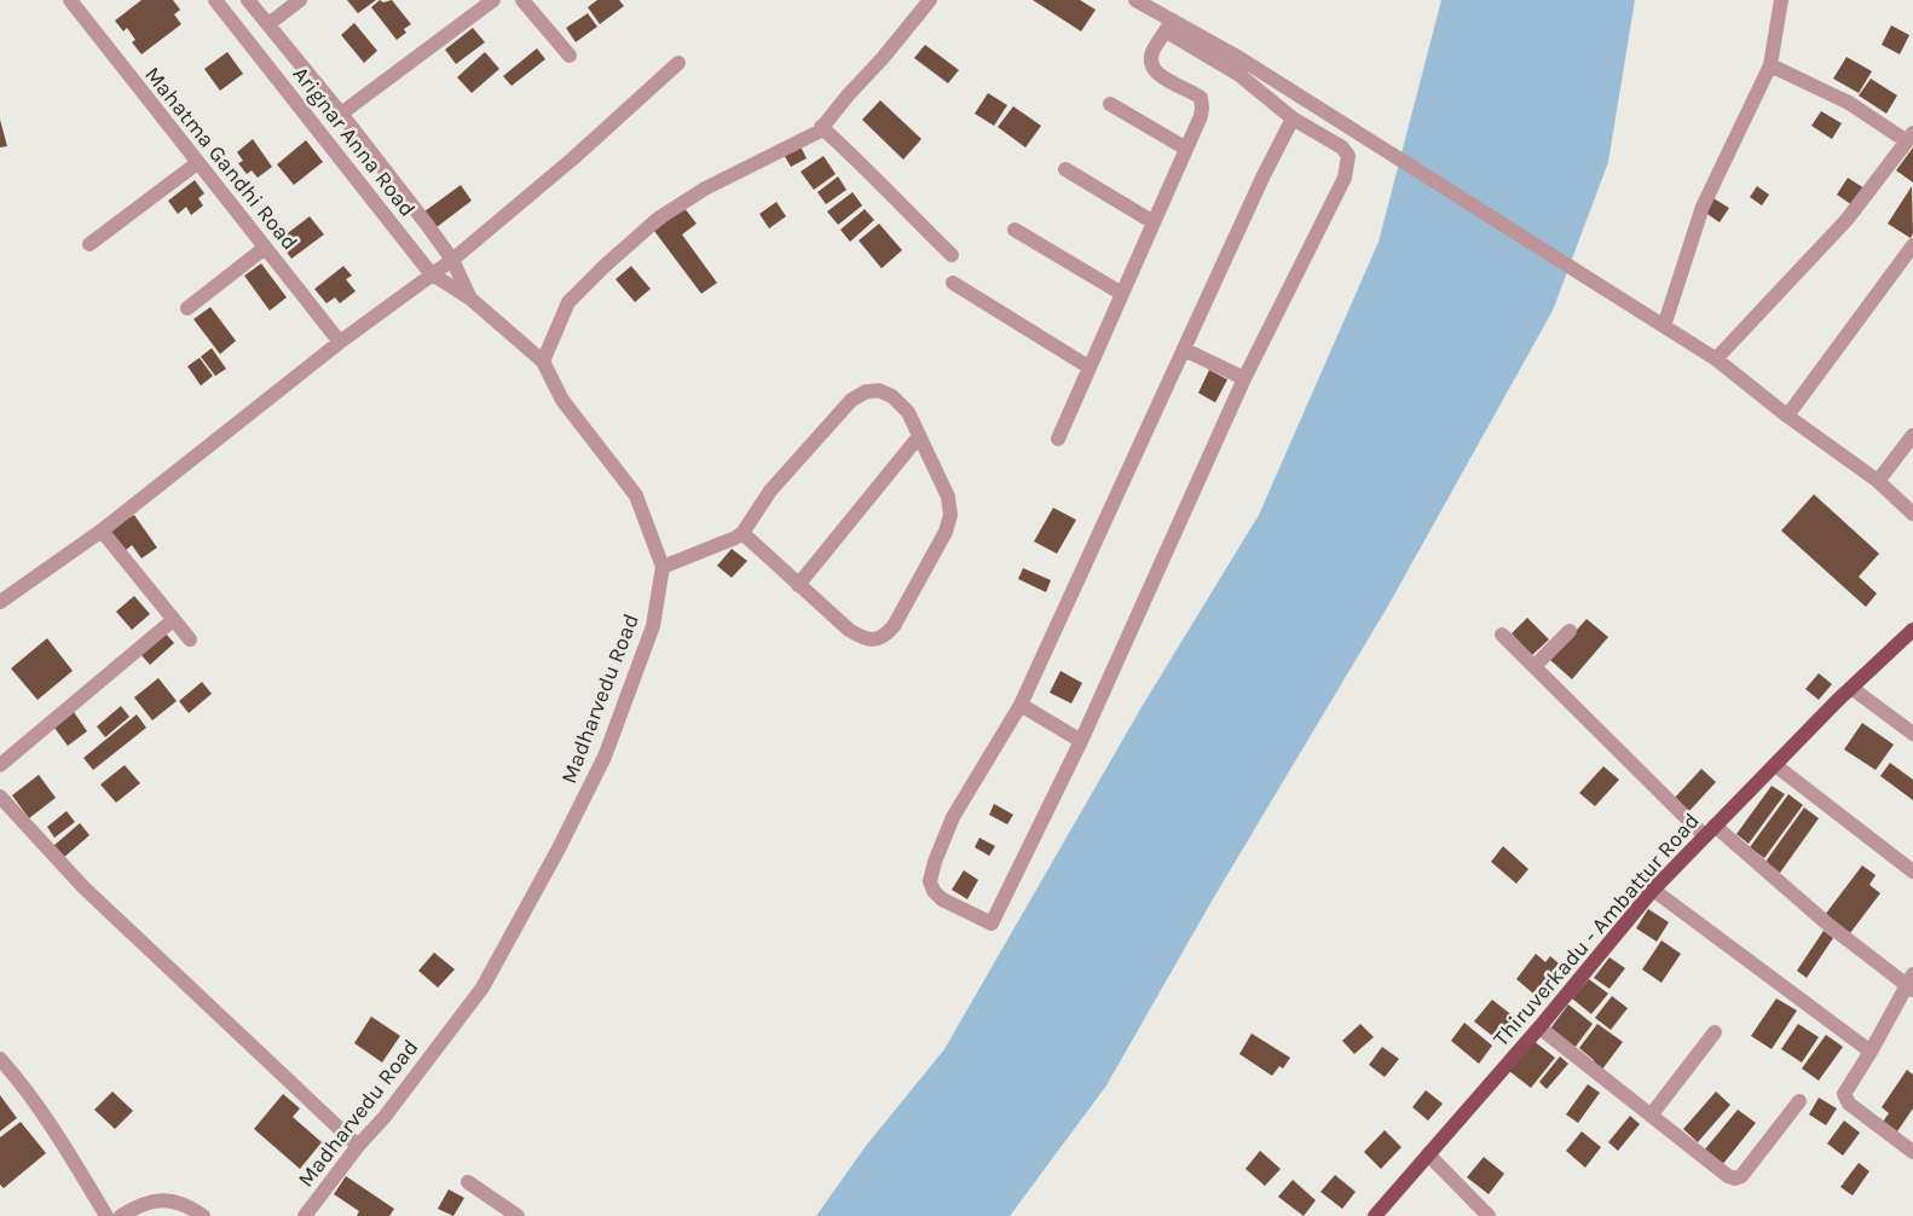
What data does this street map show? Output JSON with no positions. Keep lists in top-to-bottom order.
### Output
{
  "streets": {
    "main road": ["Thiruverkadu - Ambattur Road"],
    "street": ["Arignar Anna Road", "Mahatma Gandhi Road", "Madharvedu Road"]
  },
  "crossings": [
    ["Arignar Anna Road", "Madharvedu Road"]
  ]
}
